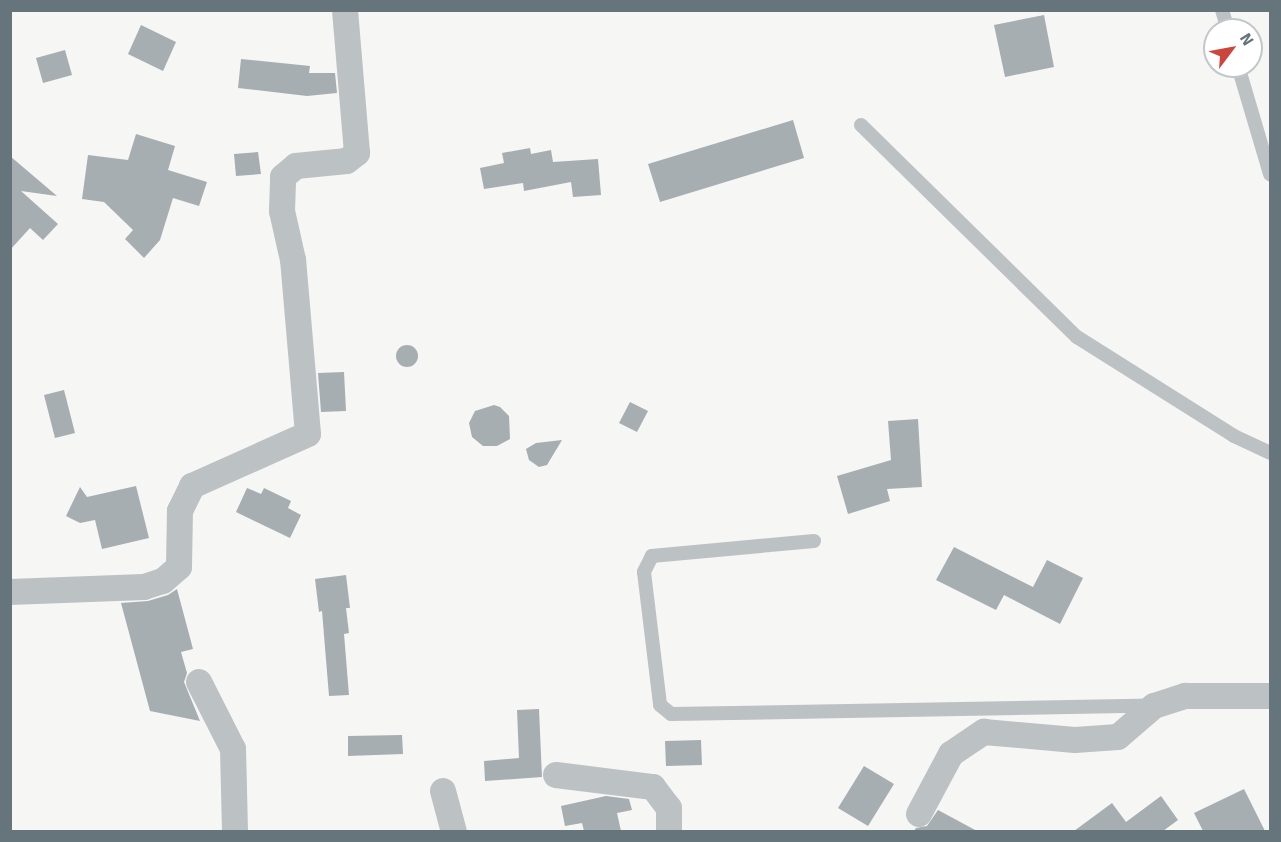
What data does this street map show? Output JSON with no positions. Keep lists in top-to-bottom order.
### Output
{
  "north": "top right"
}
